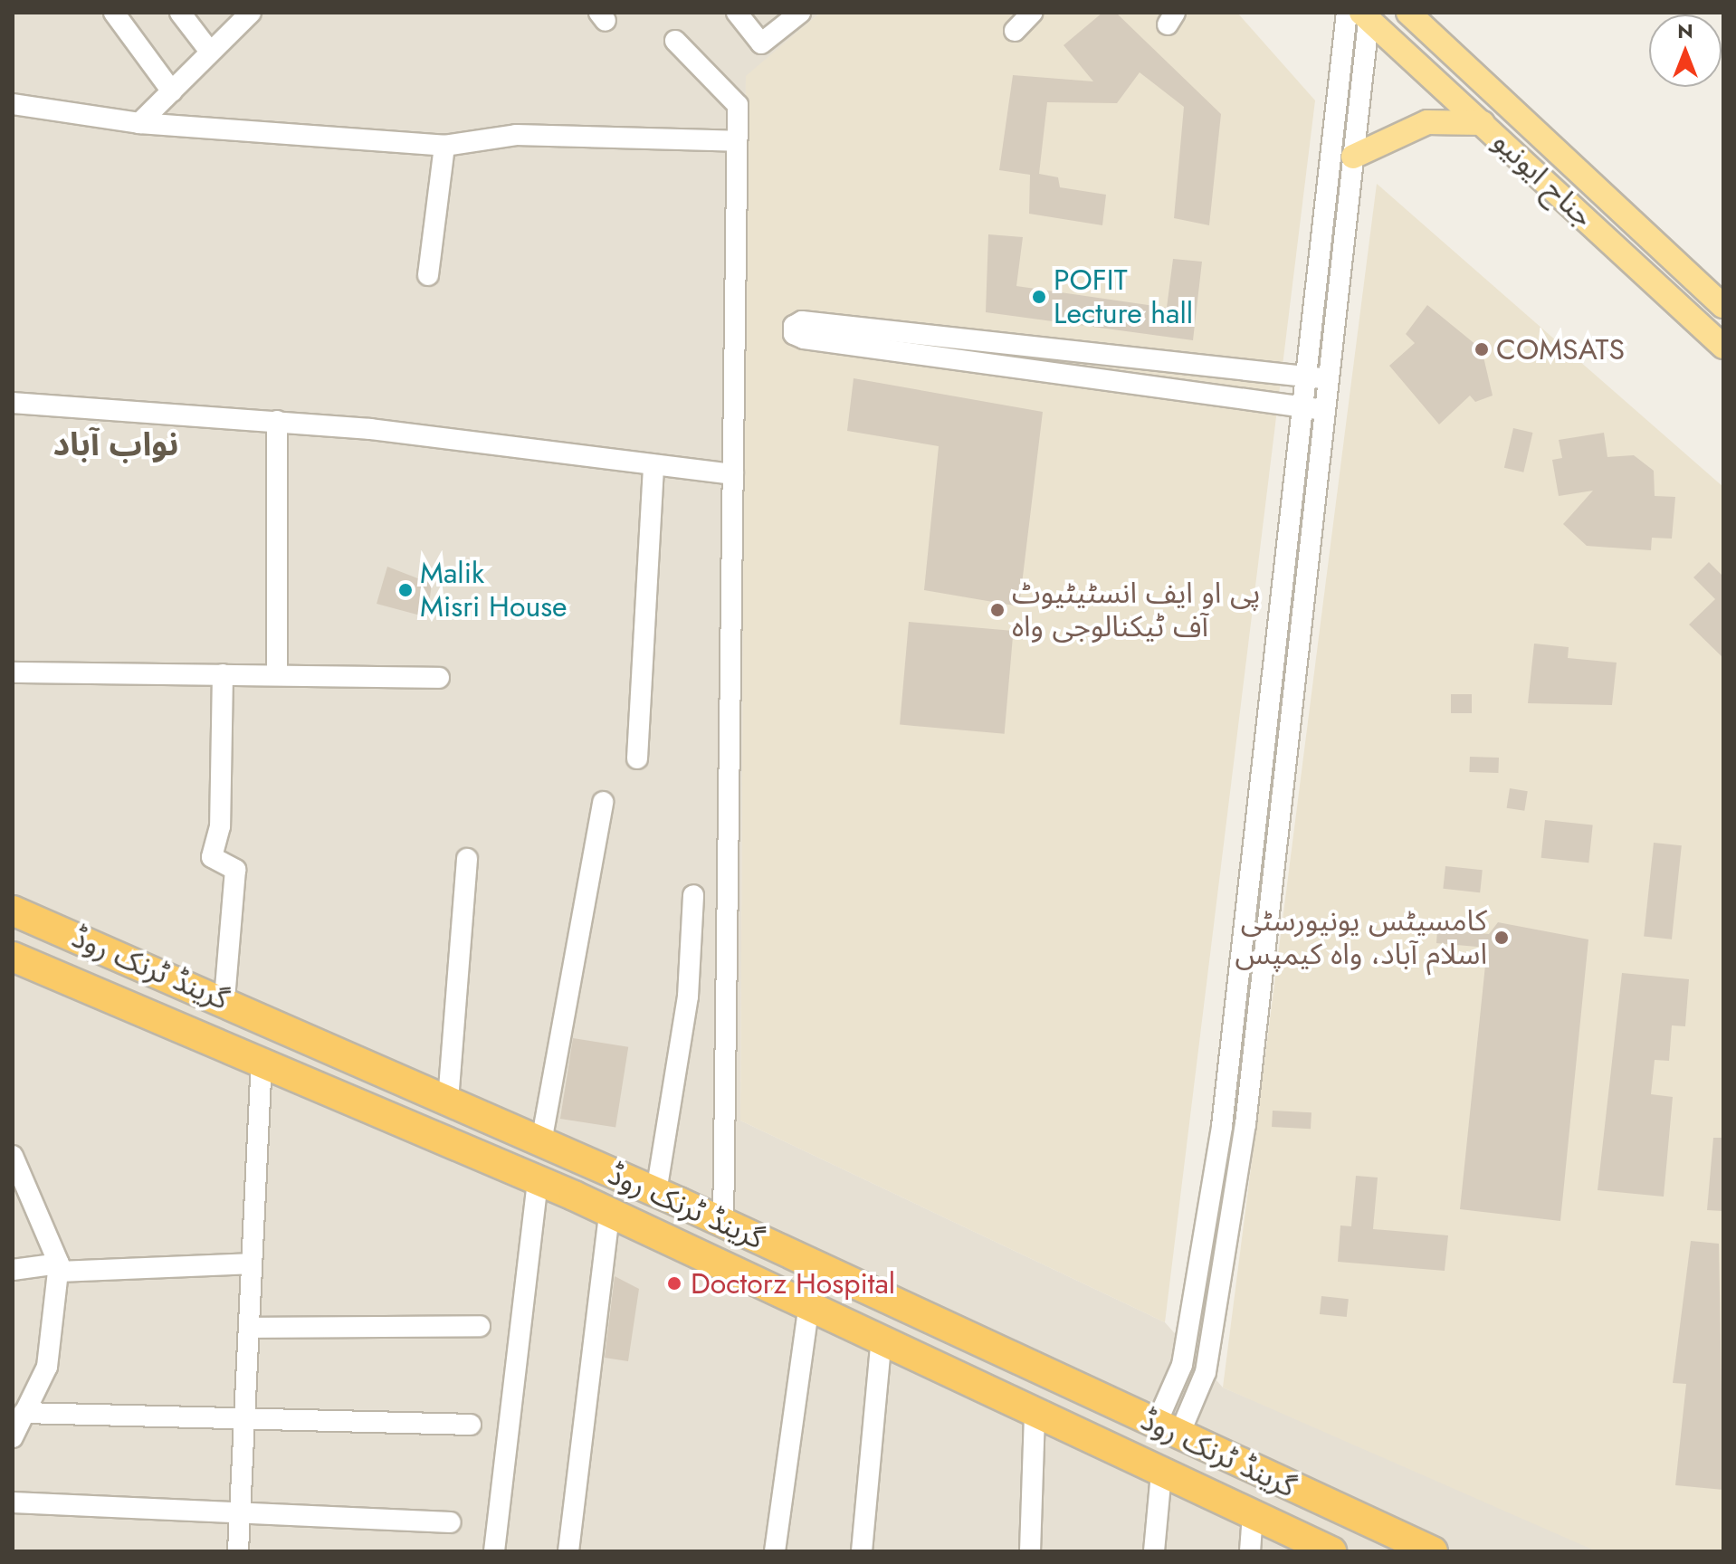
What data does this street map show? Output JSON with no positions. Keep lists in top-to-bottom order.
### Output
{
  "streets": {
    "highway": ["گرینڈ ٹرنک روڈ"],
    "main road": ["جناح ایونیو"]
  },
  "districts": ["نواب آباد"],
  "places": [
    "POFIT Lecture hall",
    "COMSATS",
    "Malik Misri House",
    "پی او ایف انسٹیٹیوٹ آف ٹیکنالوجی واہ",
    "کامسیٹس یونیورسٹی اسلام آباد، واہ کیمپس",
    "Doctorz Hospital"
  ],
  "north": "top"
}
